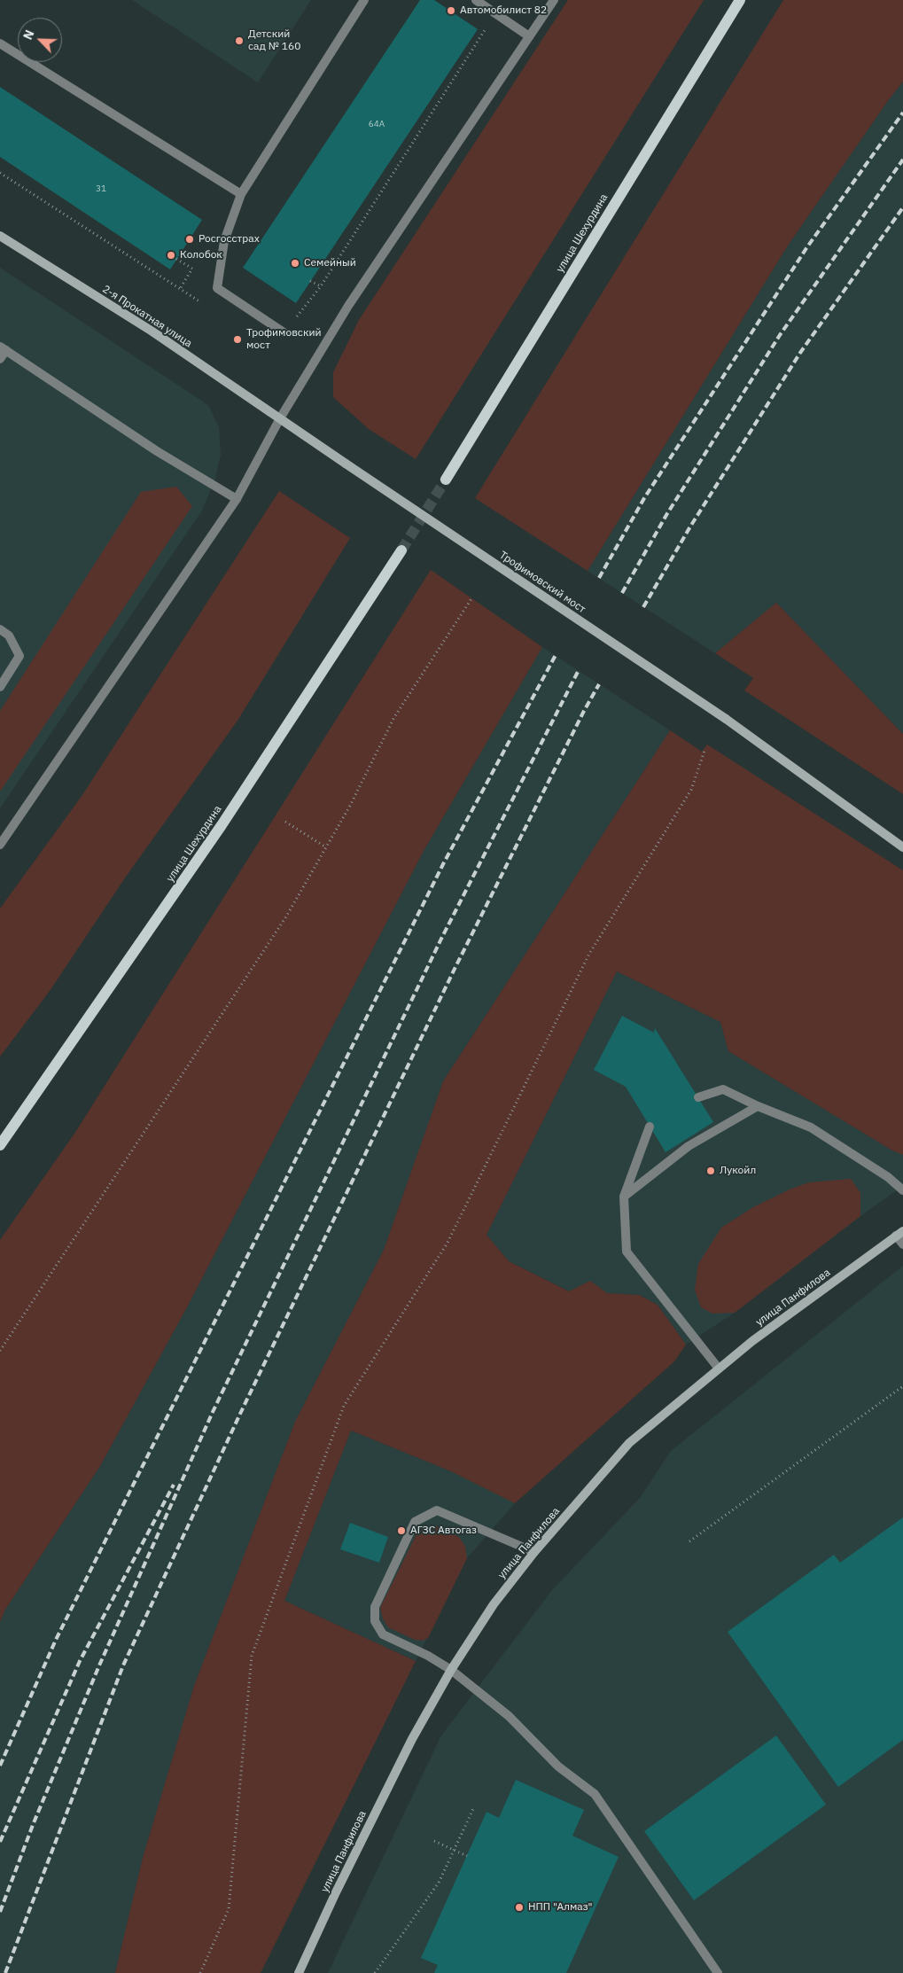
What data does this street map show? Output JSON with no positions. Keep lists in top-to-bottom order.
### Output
{
  "streets": {
    "main road": ["улица Шехурдина"],
    "street": ["2-я Прокатная улица", "Трофимовский мост", "улица Панфилова"]
  },
  "crossings": [
    ["2-я Прокатная улица", "Трофимовский мост"]
  ],
  "places": [
    "Автомобилист 82",
    "Детский сад № 160",
    "Росгосстрах",
    "Колобок",
    "Семейный",
    "Трофимовский мост",
    "Лукойл",
    "АГЗС Автогаз",
    "НПП \"Алмаз\""
  ],
  "house_numbers": ["64А", "31"],
  "north": "top left"
}
